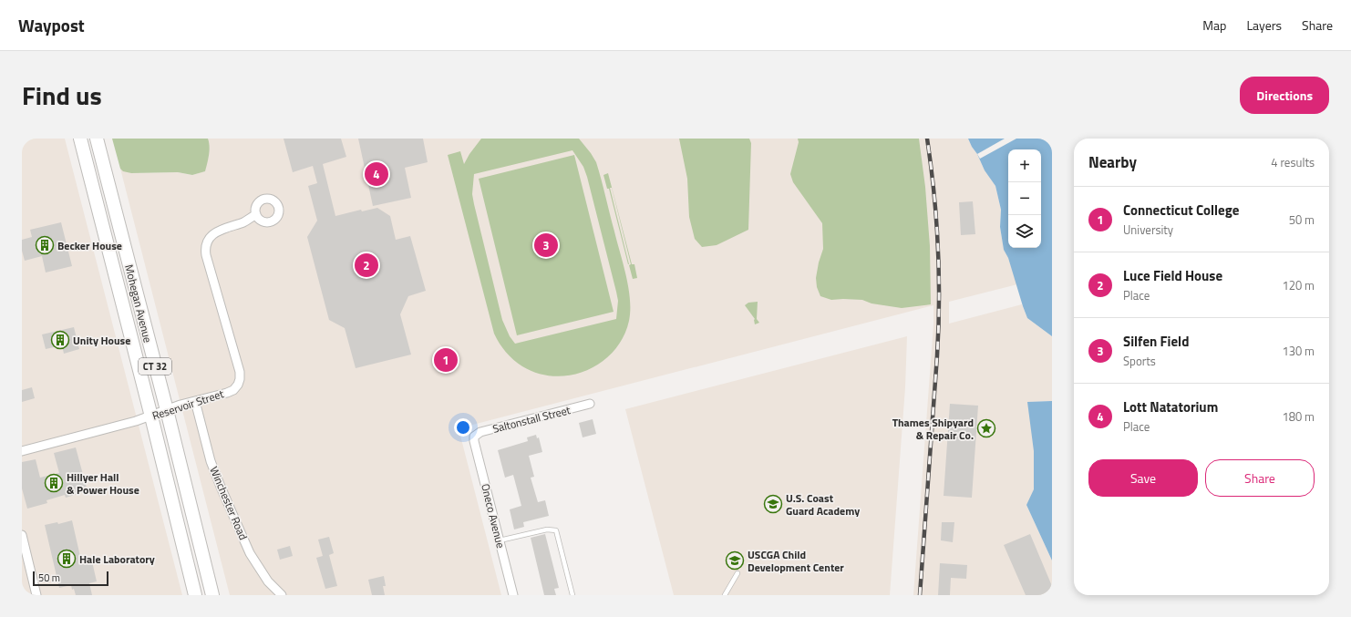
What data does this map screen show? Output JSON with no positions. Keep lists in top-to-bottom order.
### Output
{
  "streets": {
    "highway": ["Mohegan Avenue", "CT 32"],
    "street": [
      "Reservoir Street",
      "Saltonstall Street",
      "Winchester Road",
      "Oneco Avenue"
    ]
  },
  "crossings": [
    ["Mohegan Avenue", "Reservoir Street"],
    ["Reservoir Street", "Winchester Road"],
    ["Saltonstall Street", "Oneco Avenue"]
  ],
  "places": {
    "building": [
      "Becker House",
      "Unity House",
      "Hillyer Hall & Power House",
      "Hale Laboratory"
    ],
    "place": ["Thames Shipyard & Repair Co."],
    "school or university": ["U.S. Coast Guard Academy", "USCGA Child Development Center"]
  },
  "scale_bar": "50 m",
  "page": {
    "header": "Waypost",
    "nav": ["Map", "Layers", "Share"],
    "title": "Find us",
    "buttons": [
      "Directions",
      ["Save", "Share"]
    ],
    "heading": ["Nearby", "4 results"],
    "map_buttons": ["+", "−"],
    "pins": [
      "4",
      "3",
      "2",
      "1"
    ],
    "list": [
      {
        "mark": "1",
        "name": "Connecticut College",
        "note": "University",
        "value": "50 m"
      },
      {
        "mark": "2",
        "name": "Luce Field House",
        "note": "Place",
        "value": "120 m"
      },
      {
        "mark": "3",
        "name": "Silfen Field",
        "note": "Sports",
        "value": "130 m"
      },
      {
        "mark": "4",
        "name": "Lott Natatorium",
        "note": "Place",
        "value": "180 m"
      }
    ],
    "scale": "50 m"
  }
}
